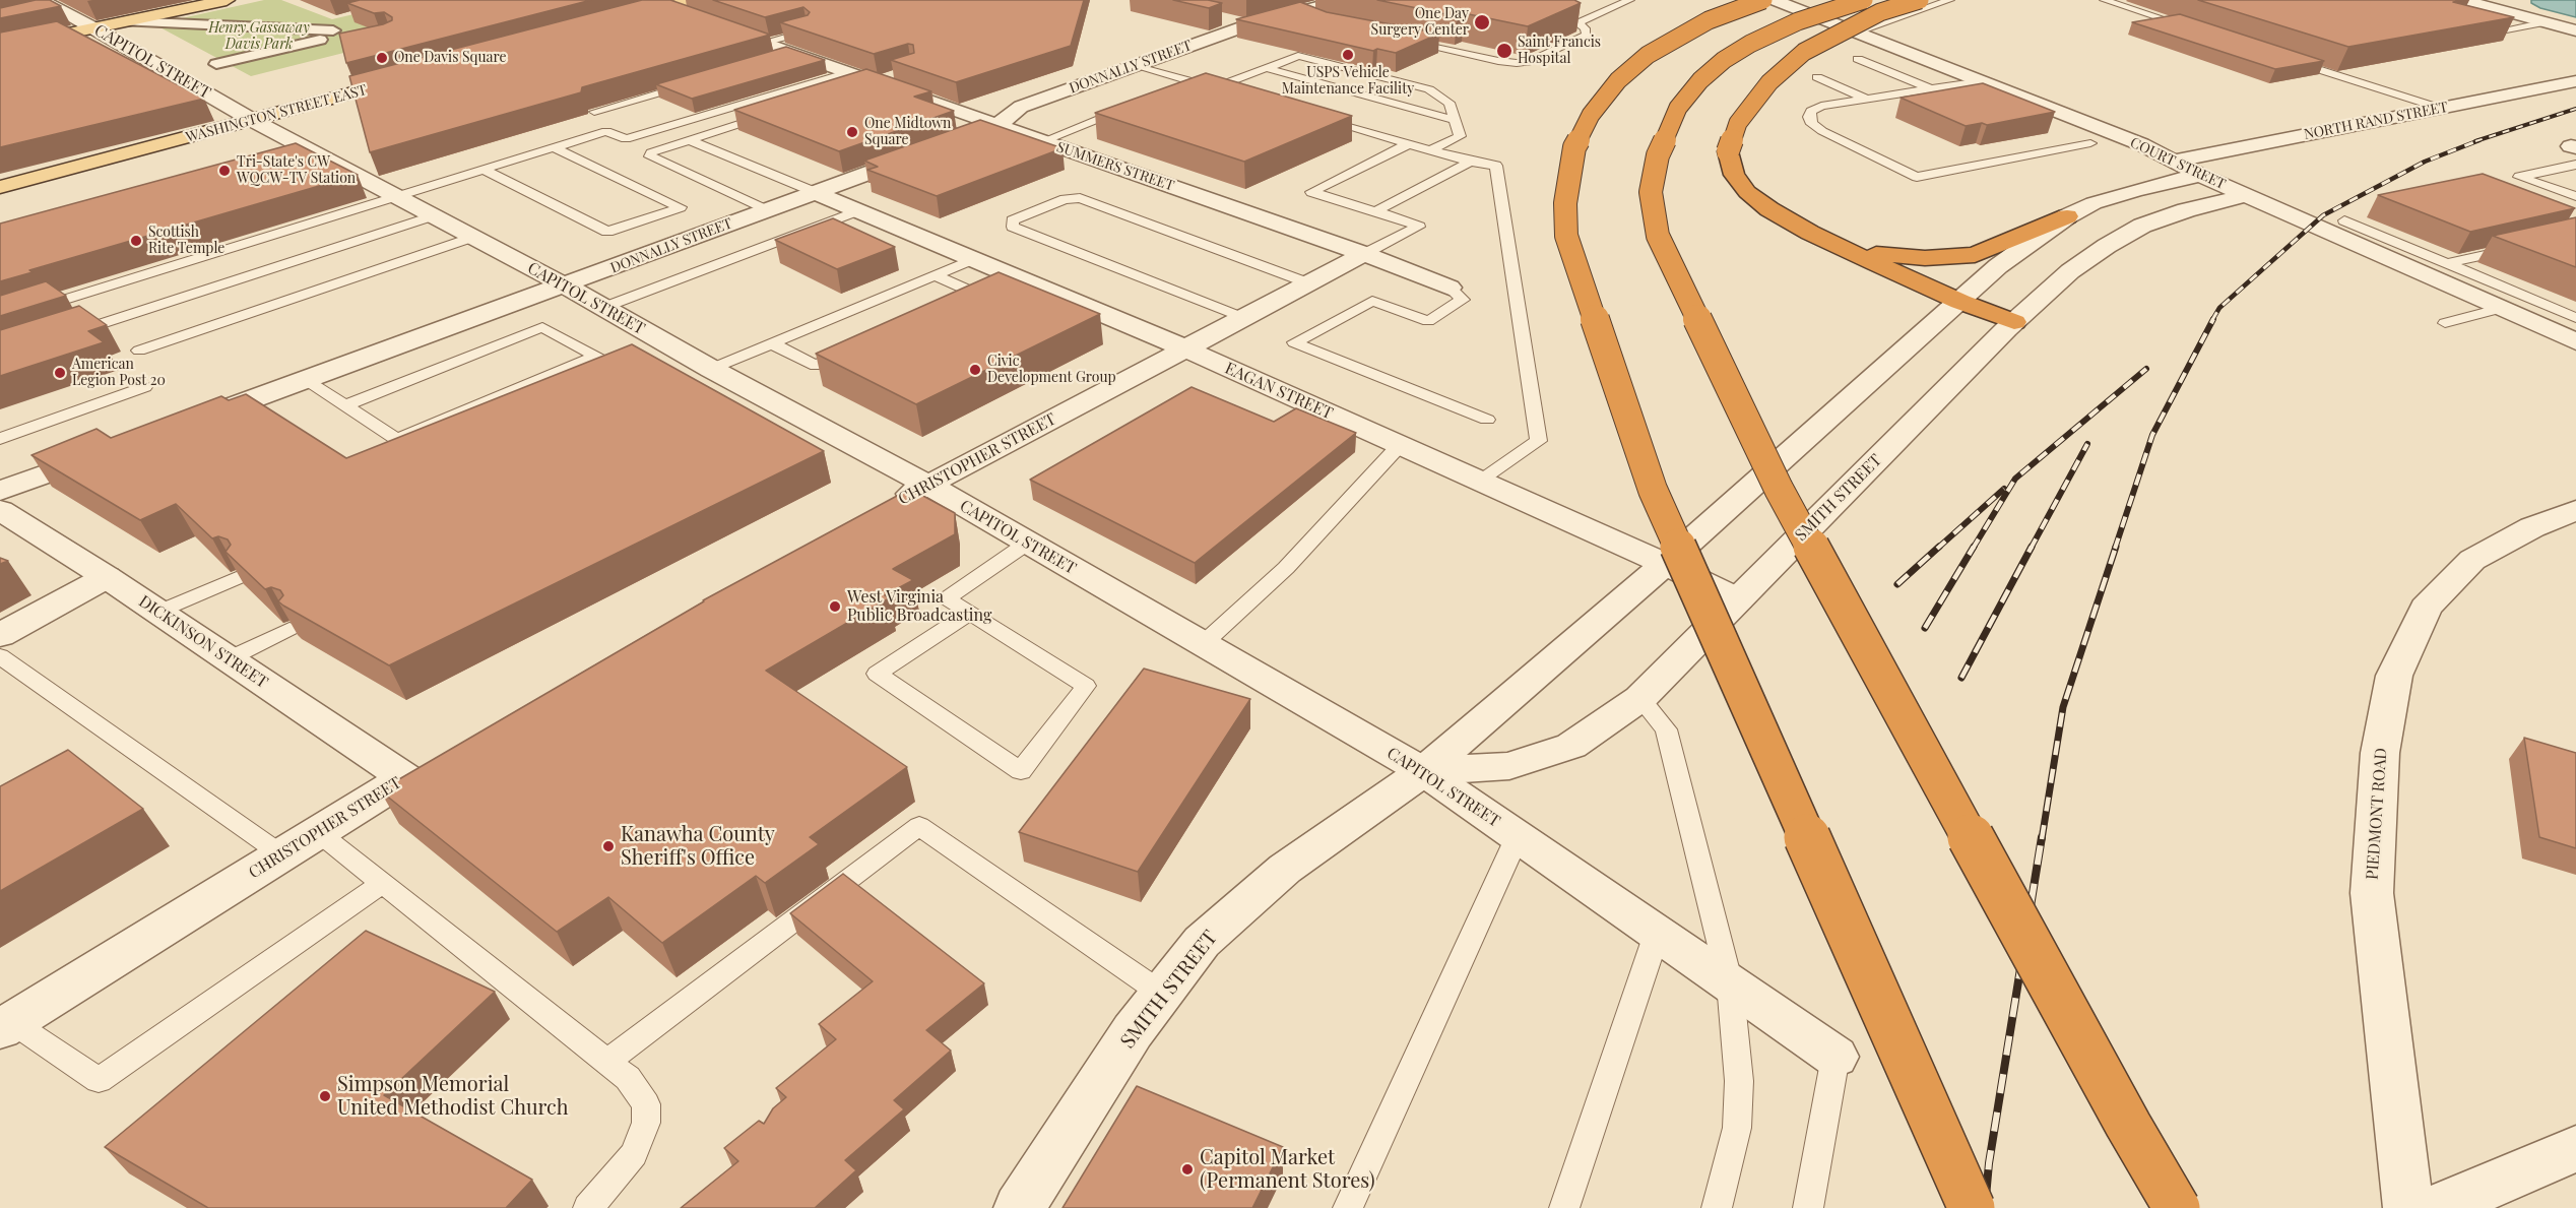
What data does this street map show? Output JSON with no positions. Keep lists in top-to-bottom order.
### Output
{
  "streets": {
    "main road": ["WASHINGTON STREET EAST"],
    "street": [
      "CAPITOL STREET",
      "DONNALLY STREET",
      "NORTH RAND STREET",
      "COURT STREET",
      "SUMMERS STREET",
      "EAGAN STREET",
      "CHRISTOPHER STREET",
      "SMITH STREET",
      "DICKINSON STREET",
      "PIEDMONT ROAD"
    ]
  },
  "crossings": [
    ["CAPITOL STREET", "DONNALLY STREET"],
    ["CAPITOL STREET", "WASHINGTON STREET EAST"],
    ["CAPITOL STREET", "CHRISTOPHER STREET"],
    ["CAPITOL STREET", "SMITH STREET"],
    ["DONNALLY STREET", "SUMMERS STREET"],
    ["DONNALLY STREET", "EAGAN STREET"],
    ["NORTH RAND STREET", "COURT STREET"],
    ["COURT STREET", "SMITH STREET"],
    ["SUMMERS STREET", "CHRISTOPHER STREET"],
    ["EAGAN STREET", "CHRISTOPHER STREET"],
    ["EAGAN STREET", "SMITH STREET"],
    ["CHRISTOPHER STREET", "DICKINSON STREET"]
  ],
  "parks": ["Henry Gassaway Davis Park"],
  "places": [
    "One Day Surgery Center",
    "Saint Francis Hospital",
    "USPS Vehicle Maintenance Facility",
    "One Davis Square",
    "One Midtown Square",
    "Tri-State's CW WQCW-TV Station",
    "Scottish Rite Temple",
    "Civic Development Group",
    "American Legion Post 20",
    "West Virginia Public Broadcasting",
    "Kanawha County Sheriff's Office",
    "Simpson Memorial United Methodist Church",
    "Capitol Market (Permanent Stores)"
  ]
}
